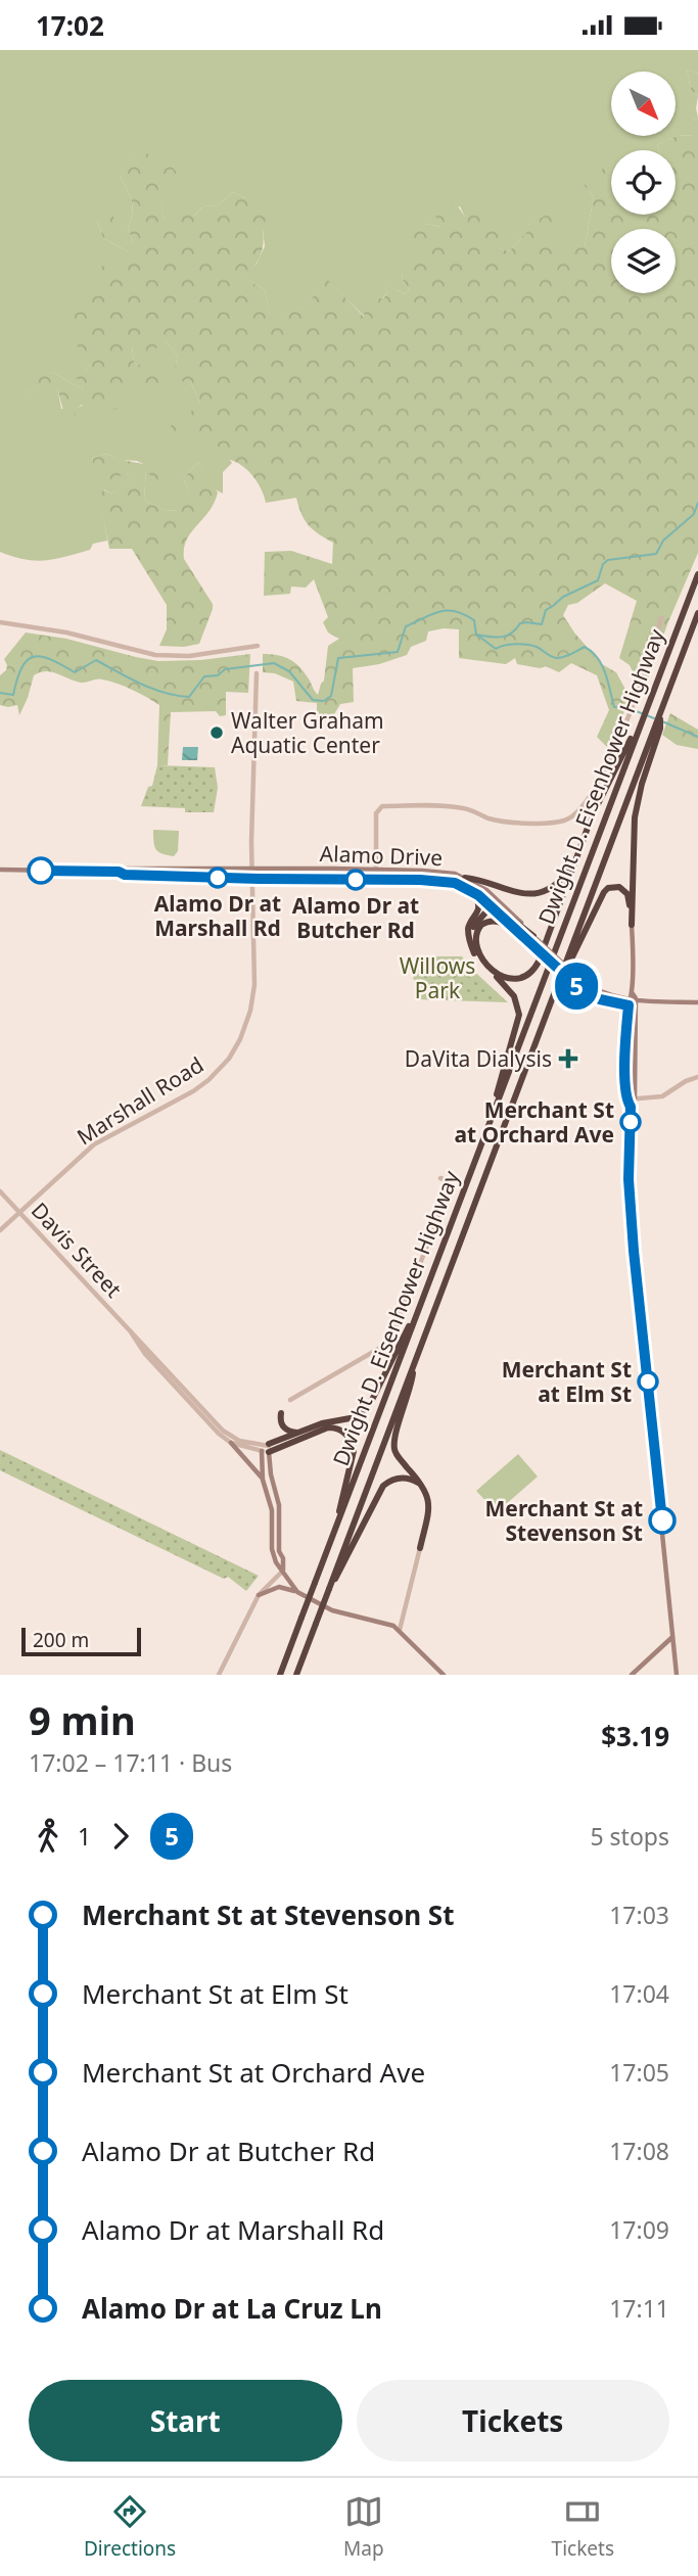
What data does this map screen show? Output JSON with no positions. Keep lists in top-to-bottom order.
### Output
{
  "streets": {
    "highway": ["Dwight D. Eisenhower Highway"],
    "main road": ["Alamo Drive"],
    "street": ["Marshall Road", "Davis Street"]
  },
  "crossings": [
    ["Alamo Drive", "Marshall Road"],
    ["Marshall Road", "Davis Street"]
  ],
  "parks": ["Willows Park"],
  "places": {
    "other": [
      "Walter Graham Aquatic Center",
      "Alamo Dr at Marshall Rd",
      "Alamo Dr at Butcher Rd",
      "Merchant St at Orchard Ave",
      "Merchant St at Elm St",
      "Merchant St at Stevenson St"
    ],
    "health": ["DaVita Dialysis"]
  },
  "lines": ["bus line 5"],
  "scale_bar": "200 m",
  "north": "bottom right",
  "page": {
    "status": "17:02",
    "on_map": "5",
    "scale": "200 m",
    "heading": ["9 min", "17:02 – 17:11 · Bus", "$3.19"],
    "legs": ["1", "5", "5 stops"],
    "list": [
      {
        "name": "Merchant St at Stevenson St",
        "value": "17:03"
      },
      {
        "name": "Merchant St at Elm St",
        "value": "17:04"
      },
      {
        "name": "Merchant St at Orchard Ave",
        "value": "17:05"
      },
      {
        "name": "Alamo Dr at Butcher Rd",
        "value": "17:08"
      },
      {
        "name": "Alamo Dr at Marshall Rd",
        "value": "17:09"
      },
      {
        "name": "Alamo Dr at La Cruz Ln",
        "value": "17:11"
      }
    ],
    "buttons": ["Start", "Tickets"],
    "tabs": ["Directions", "Map", "Tickets"]
  }
}
